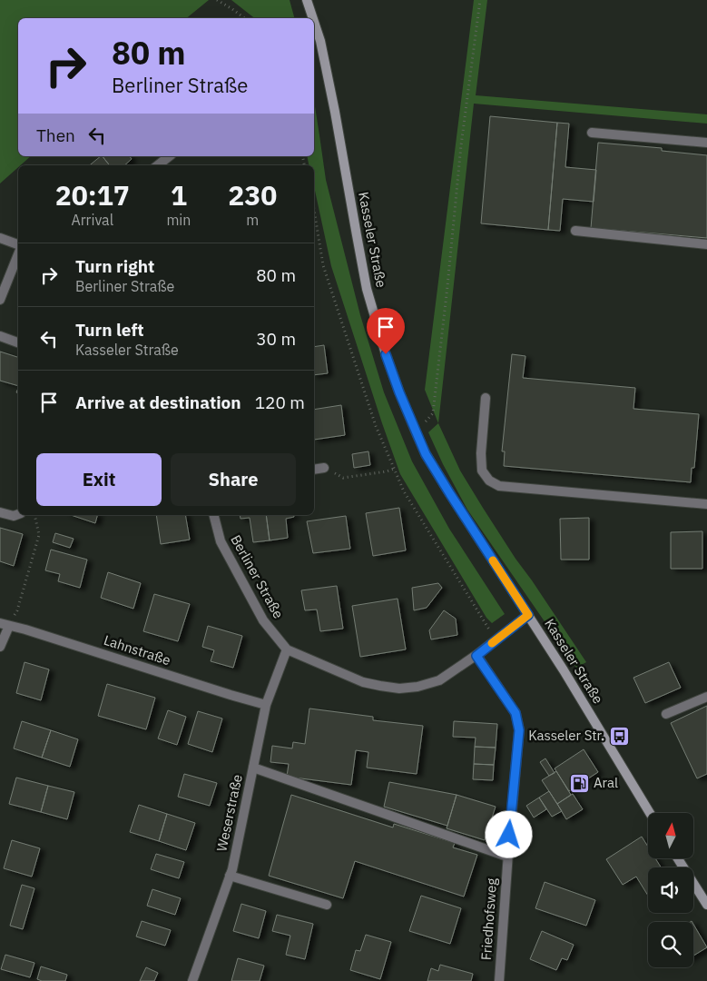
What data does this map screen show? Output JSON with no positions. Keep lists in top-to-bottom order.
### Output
{
  "streets": {
    "main road": ["Kasseler Straße"],
    "street": [
      "Berliner Straße",
      "Lahnstraße",
      "Weserstraße",
      "Friedhofsweg"
    ]
  },
  "crossings": [
    ["Kasseler Straße", "Berliner Straße"],
    ["Berliner Straße", "Weserstraße"],
    ["Berliner Straße", "Friedhofsweg"],
    ["Lahnstraße", "Weserstraße"]
  ],
  "places": {
    "bus stop": ["Kasseler Str."],
    "fuel station": ["Aral"]
  },
  "north": "top",
  "page": {
    "turn": ["80 m", "Berliner Straße"],
    "then": "Then",
    "eta": [
      "20:17",
      "Arrival",
      "1",
      "min",
      "230",
      "m"
    ],
    "list": [
      {
        "name": "Turn right",
        "note": "Berliner Straße",
        "value": "80 m"
      },
      {
        "name": "Turn left",
        "note": "Kasseler Straße",
        "value": "30 m"
      },
      {
        "name": "Arrive at destination",
        "value": "120 m"
      }
    ],
    "buttons": ["Exit", "Share"]
  }
}
